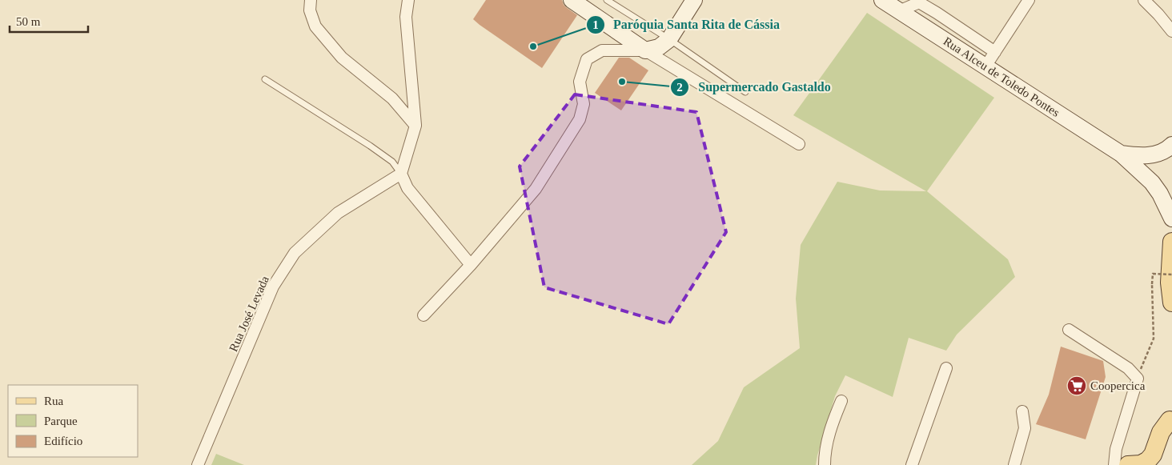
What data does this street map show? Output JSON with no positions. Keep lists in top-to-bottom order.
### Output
{
  "streets": {
    "main road": ["Rua Alceu de Toledo Pontes"],
    "street": ["Rua José Levada"]
  },
  "places": {
    "other": ["Paróquia Santa Rita de Cássia", "Supermercado Gastaldo"],
    "supermarket": ["Coopercica"]
  },
  "legend": ["Rua", "Parque", "Edifício"],
  "scale_bar": "50 m"
}
